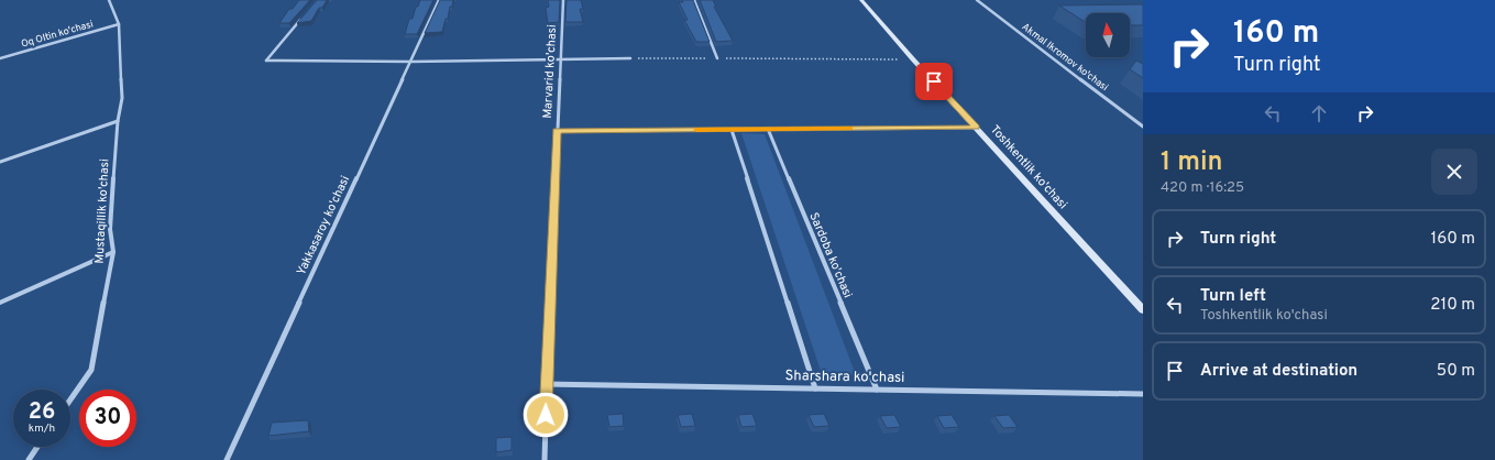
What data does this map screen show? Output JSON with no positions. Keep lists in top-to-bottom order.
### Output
{
  "streets": {
    "main road": ["Toshkentlik ko'chasi"],
    "street": [
      "Oq Oltin ko'chasi",
      "Akmal Ikromov ko'chasi",
      "Marvarid ko'chasi",
      "Mustaqillik ko'chasi",
      "Yakkasaroy ko'chasi",
      "Sardoba ko'chasi",
      "Sharshara ko'chasi"
    ]
  },
  "crossings": [
    ["Oq Oltin ko'chasi", "Mustaqillik ko'chasi"],
    ["Marvarid ko'chasi", "Sharshara ko'chasi"],
    ["Sardoba ko'chasi", "Sharshara ko'chasi"]
  ],
  "north": "top",
  "page": {
    "turn": ["160 m", "Turn right"],
    "heading": ["1 min", "420 m · 16:25"],
    "list": [
      {
        "name": "Turn right",
        "value": "160 m"
      },
      {
        "name": "Turn left",
        "note": "Toshkentlik ko'chasi",
        "value": "210 m"
      },
      {
        "name": "Arrive at destination",
        "value": "50 m"
      }
    ],
    "speed": "26 km/h",
    "limit": "30"
  }
}
